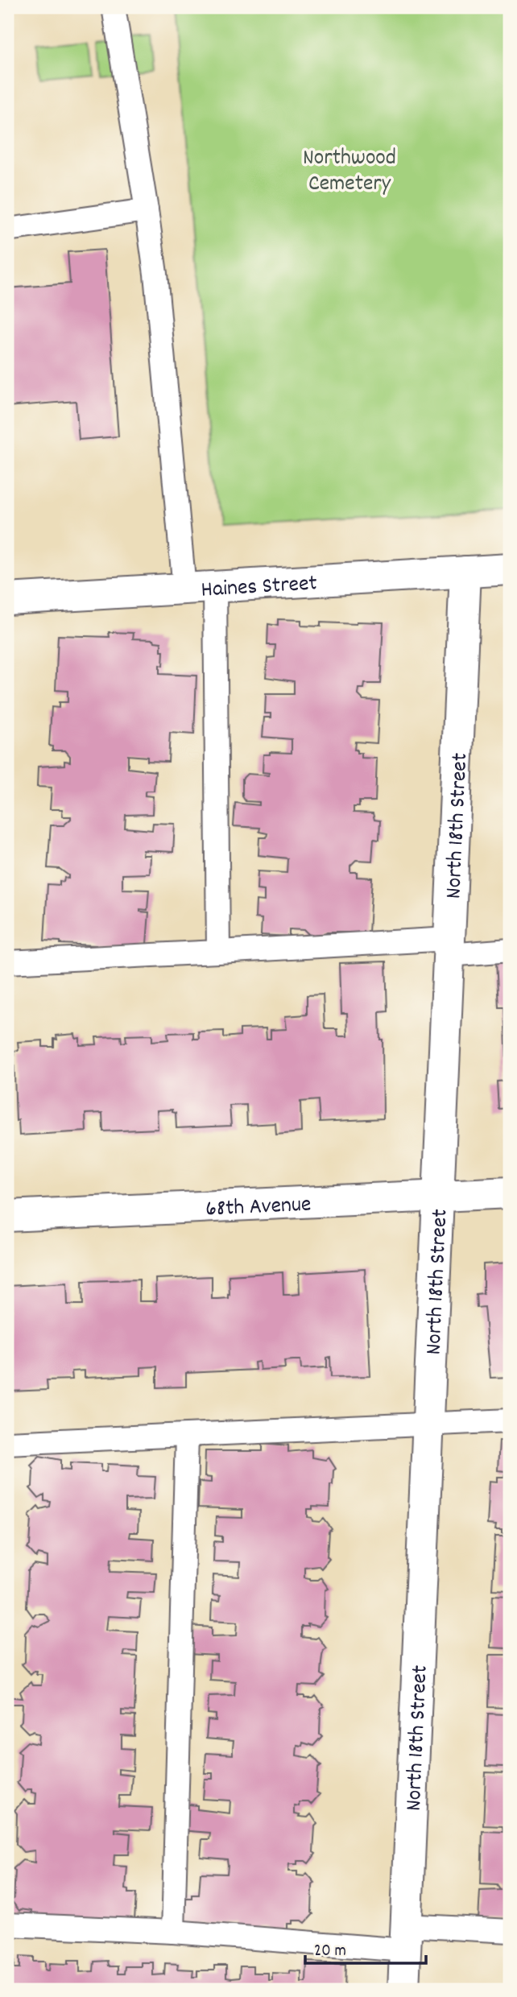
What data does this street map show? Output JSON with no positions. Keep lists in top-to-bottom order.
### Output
{
  "streets": {
    "street": ["Haines Street", "North 18th Street", "68th Avenue"]
  },
  "crossings": [
    ["Haines Street", "North 18th Street"],
    ["North 18th Street", "68th Avenue"]
  ],
  "parks": ["Northwood Cemetery"],
  "scale_bar": "20 m"
}
